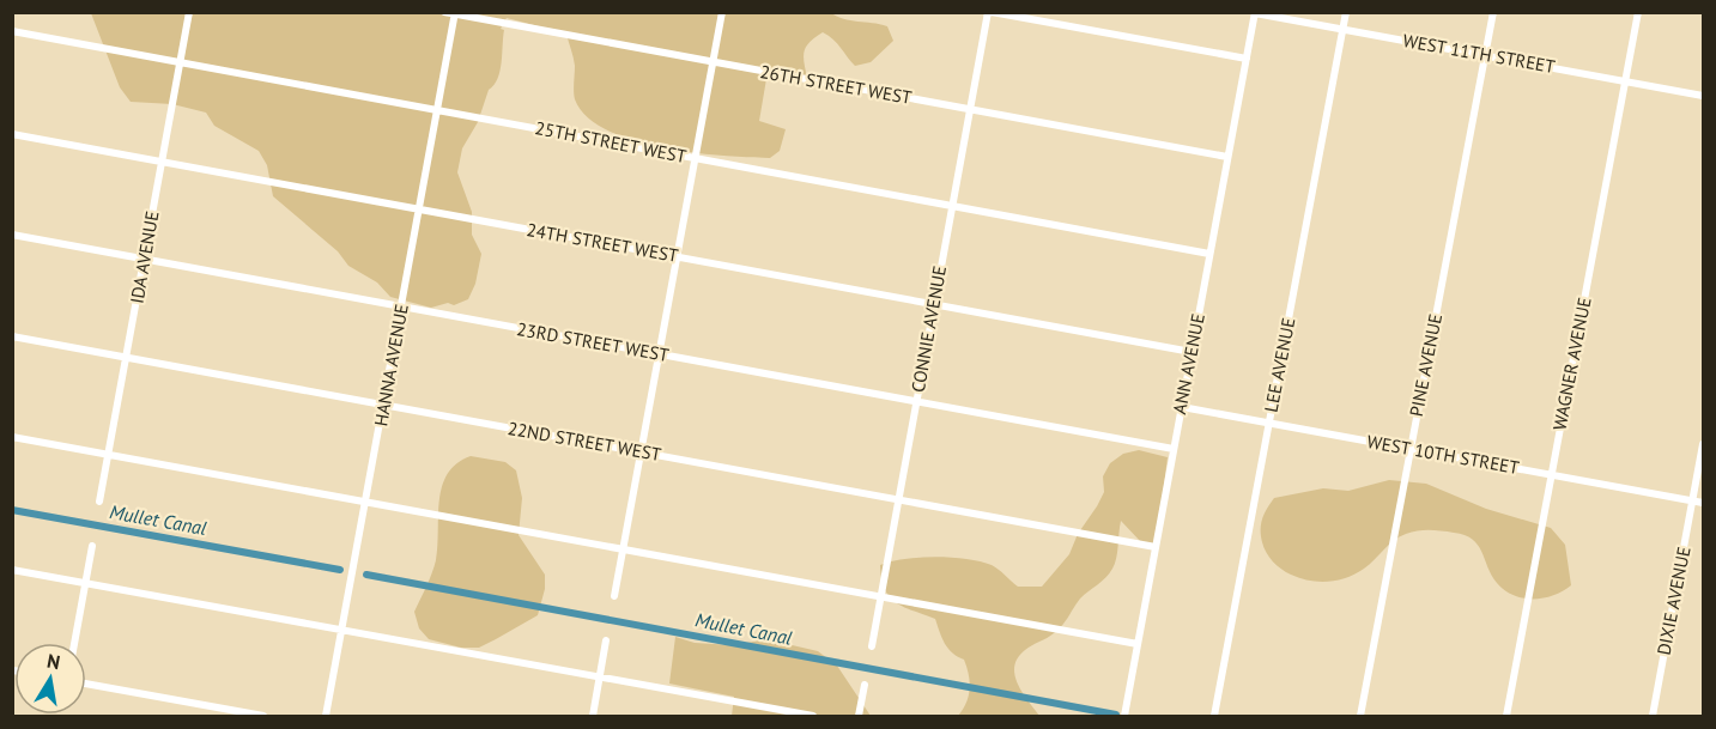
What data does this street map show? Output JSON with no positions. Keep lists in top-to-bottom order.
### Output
{
  "streets": {
    "street": [
      "WEST 11TH STREET",
      "26TH STREET WEST",
      "25TH STREET WEST",
      "24TH STREET WEST",
      "IDA AVENUE",
      "CONNIE AVENUE",
      "23RD STREET WEST",
      "ANN AVENUE",
      "WAGNER AVENUE",
      "HANNA AVENUE",
      "LEE AVENUE",
      "PINE AVENUE",
      "22ND STREET WEST",
      "WEST 10TH STREET",
      "DIXIE AVENUE"
    ]
  },
  "crossings": [
    ["WEST 11TH STREET", "ANN AVENUE"],
    ["WEST 11TH STREET", "WAGNER AVENUE"],
    ["WEST 11TH STREET", "LEE AVENUE"],
    ["WEST 11TH STREET", "PINE AVENUE"],
    ["26TH STREET WEST", "CONNIE AVENUE"],
    ["26TH STREET WEST", "ANN AVENUE"],
    ["26TH STREET WEST", "HANNA AVENUE"],
    ["25TH STREET WEST", "IDA AVENUE"],
    ["25TH STREET WEST", "CONNIE AVENUE"],
    ["25TH STREET WEST", "ANN AVENUE"],
    ["25TH STREET WEST", "HANNA AVENUE"],
    ["24TH STREET WEST", "IDA AVENUE"],
    ["24TH STREET WEST", "CONNIE AVENUE"],
    ["24TH STREET WEST", "ANN AVENUE"],
    ["24TH STREET WEST", "HANNA AVENUE"],
    ["IDA AVENUE", "23RD STREET WEST"],
    ["IDA AVENUE", "22ND STREET WEST"],
    ["CONNIE AVENUE", "23RD STREET WEST"],
    ["CONNIE AVENUE", "22ND STREET WEST"],
    ["23RD STREET WEST", "ANN AVENUE"],
    ["23RD STREET WEST", "HANNA AVENUE"],
    ["ANN AVENUE", "22ND STREET WEST"],
    ["ANN AVENUE", "WEST 10TH STREET"],
    ["WAGNER AVENUE", "WEST 10TH STREET"],
    ["HANNA AVENUE", "22ND STREET WEST"],
    ["LEE AVENUE", "WEST 10TH STREET"],
    ["PINE AVENUE", "WEST 10TH STREET"],
    ["WEST 10TH STREET", "DIXIE AVENUE"]
  ],
  "water": ["Mullet Canal"],
  "north": "top"
}
